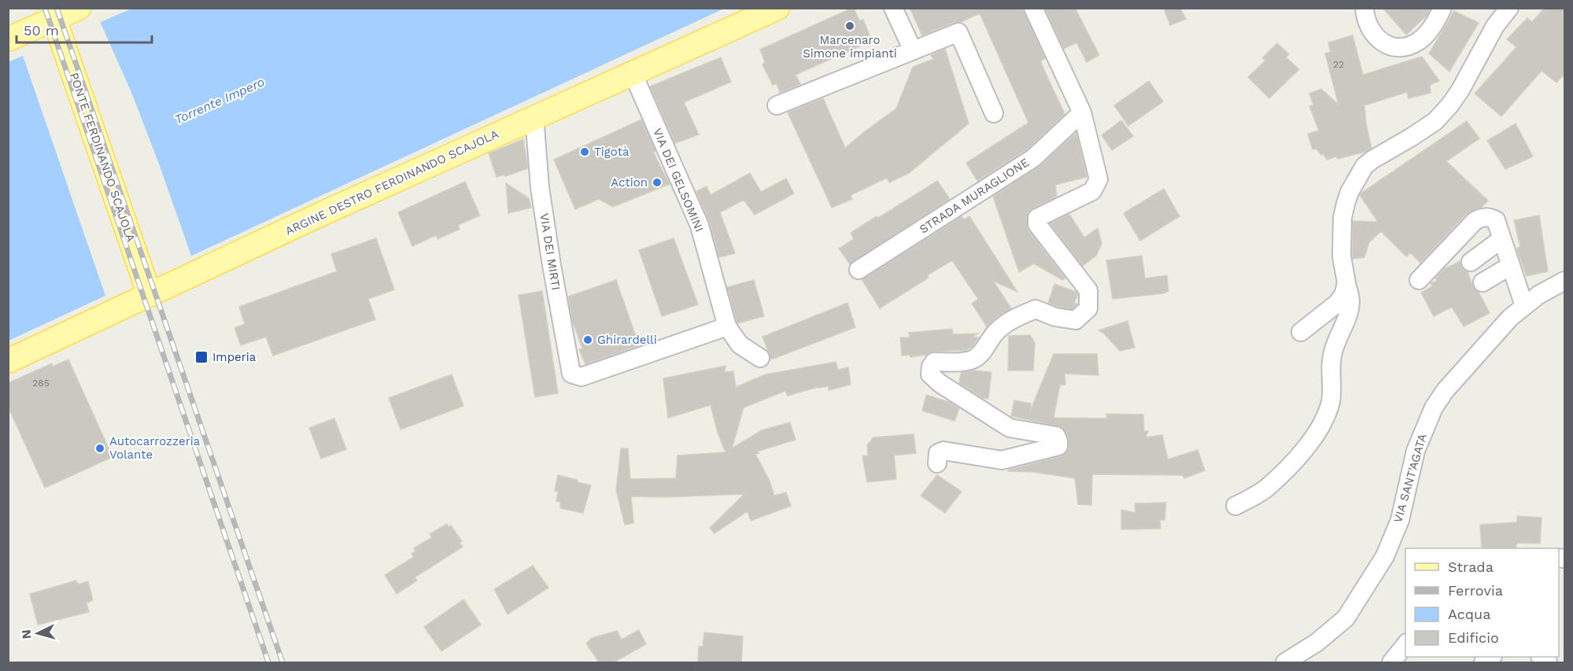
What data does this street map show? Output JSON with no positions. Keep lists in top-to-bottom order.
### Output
{
  "streets": {
    "main road": ["PONTE FERDINANDO SCAJOLA", "ARGINE DESTRO FERDINANDO SCAJOLA"],
    "street": [
      "VIA DEI GELSOMINI",
      "STRADA MURAGLIONE",
      "VIA DEI MIRTI",
      "VIA SANT'AGATA"
    ]
  },
  "crossings": [
    ["PONTE FERDINANDO SCAJOLA", "ARGINE DESTRO FERDINANDO SCAJOLA"],
    ["VIA DEI GELSOMINI", "ARGINE DESTRO FERDINANDO SCAJOLA"],
    ["VIA DEI GELSOMINI", "VIA DEI MIRTI"],
    ["ARGINE DESTRO FERDINANDO SCAJOLA", "VIA DEI MIRTI"]
  ],
  "water": ["Torrente Impero"],
  "places": {
    "other": [
      "Marcenaro Simone impianti",
      "Tigotà",
      "Action",
      "Ghirardelli",
      "Autocarrozzeria Volante"
    ],
    "transit": ["Imperia"]
  },
  "house_numbers": ["22", "285"],
  "legend": [
    "Strada",
    "Ferrovia",
    "Acqua",
    "Edificio"
  ],
  "scale_bar": "50 m",
  "north": "left"
}
